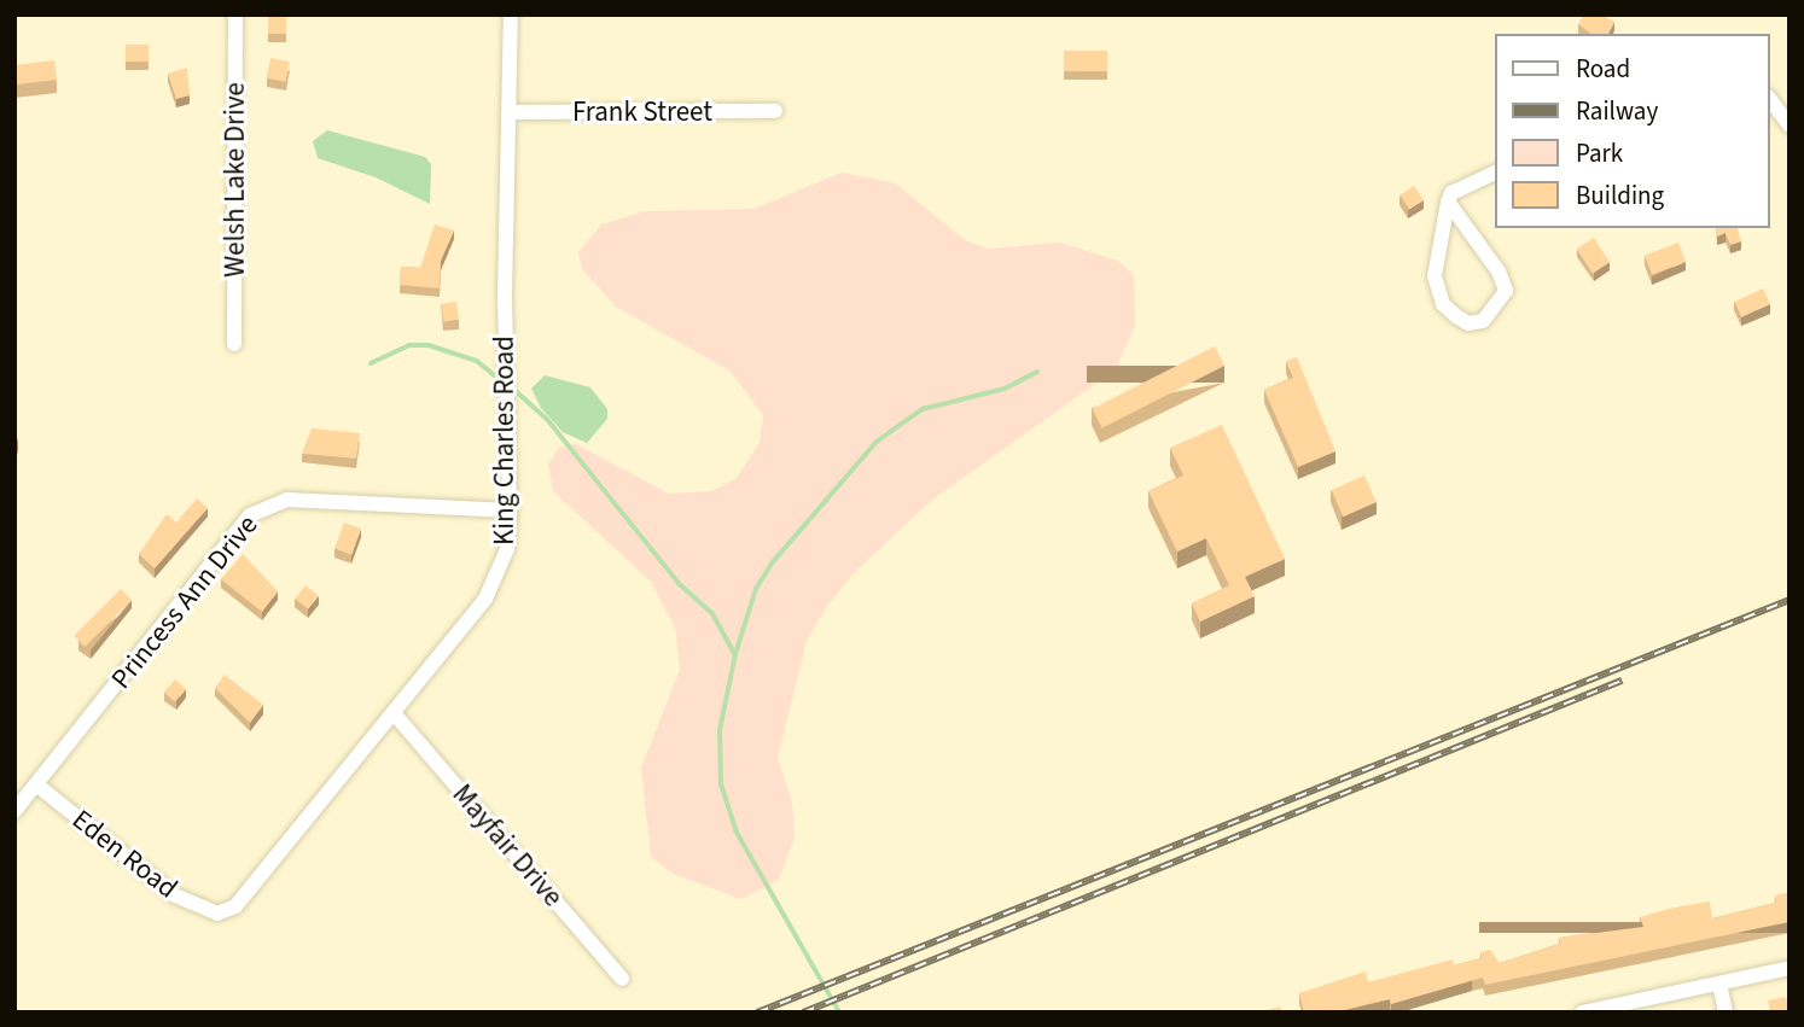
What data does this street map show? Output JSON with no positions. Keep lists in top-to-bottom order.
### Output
{
  "streets": {
    "street": [
      "Frank Street",
      "Welsh Lake Drive",
      "King Charles Road",
      "Princess Ann Drive",
      "Mayfair Drive",
      "Eden Road"
    ]
  },
  "crossings": [
    ["Frank Street", "King Charles Road"],
    ["King Charles Road", "Princess Ann Drive"],
    ["King Charles Road", "Mayfair Drive"],
    ["King Charles Road", "Eden Road"],
    ["Princess Ann Drive", "Eden Road"]
  ],
  "legend": [
    "Road",
    "Railway",
    "Park",
    "Building"
  ]
}
